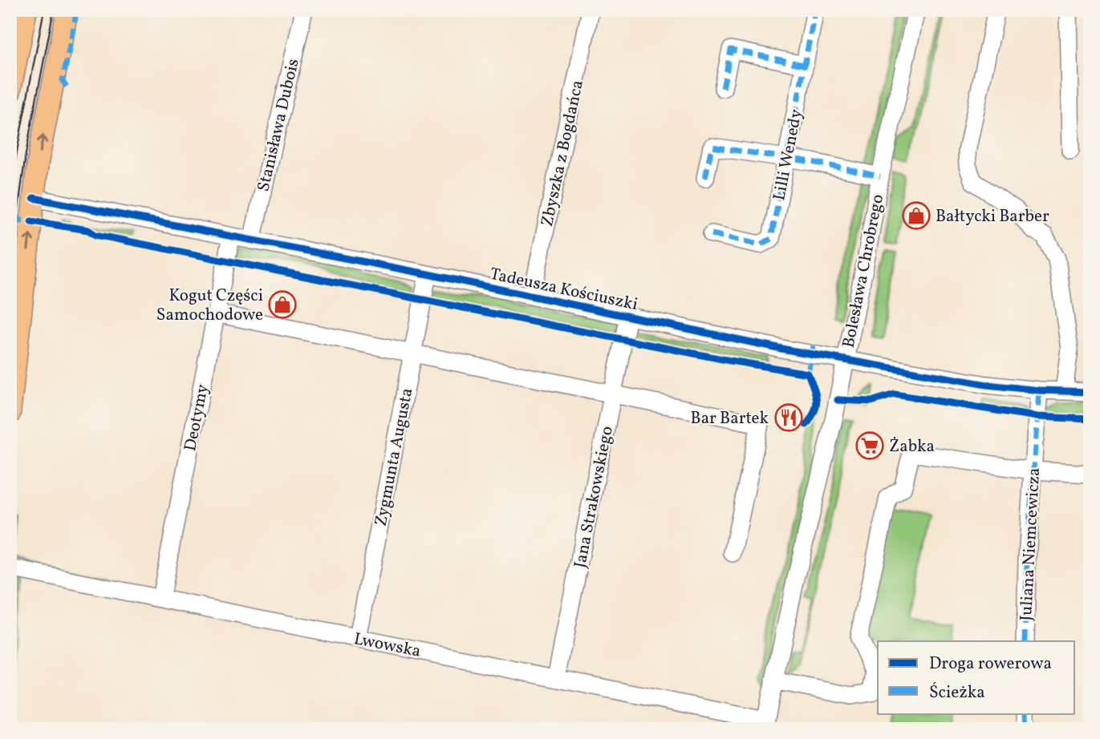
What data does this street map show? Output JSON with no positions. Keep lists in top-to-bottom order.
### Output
{
  "streets": {
    "street": [
      "Stanisława Dubois",
      "Zbyszka z Bogdańca",
      "Lilli Wenedy",
      "Bolesława Chrobrego",
      "Tadeusza Kościuszki",
      "Deotymy",
      "Zygmunta Augusta",
      "Jana Strakowskiego",
      "Juliana Niemcewicza",
      "Lwowska"
    ]
  },
  "crossings": [
    ["Stanisława Dubois", "Tadeusza Kościuszki"],
    ["Zbyszka z Bogdańca", "Tadeusza Kościuszki"],
    ["Bolesława Chrobrego", "Tadeusza Kościuszki"],
    ["Bolesława Chrobrego", "Lwowska"],
    ["Tadeusza Kościuszki", "Deotymy"],
    ["Tadeusza Kościuszki", "Zygmunta Augusta"],
    ["Tadeusza Kościuszki", "Jana Strakowskiego"],
    ["Tadeusza Kościuszki", "Juliana Niemcewicza"],
    ["Deotymy", "Lwowska"],
    ["Zygmunta Augusta", "Lwowska"],
    ["Jana Strakowskiego", "Lwowska"]
  ],
  "places": {
    "shop": ["Bałtycki Barber", "Kogut Części Samochodowe"],
    "restaurant": ["Bar Bartek"],
    "supermarket": ["Żabka"]
  },
  "legend": ["Droga rowerowa", "Ścieżka"]
}
